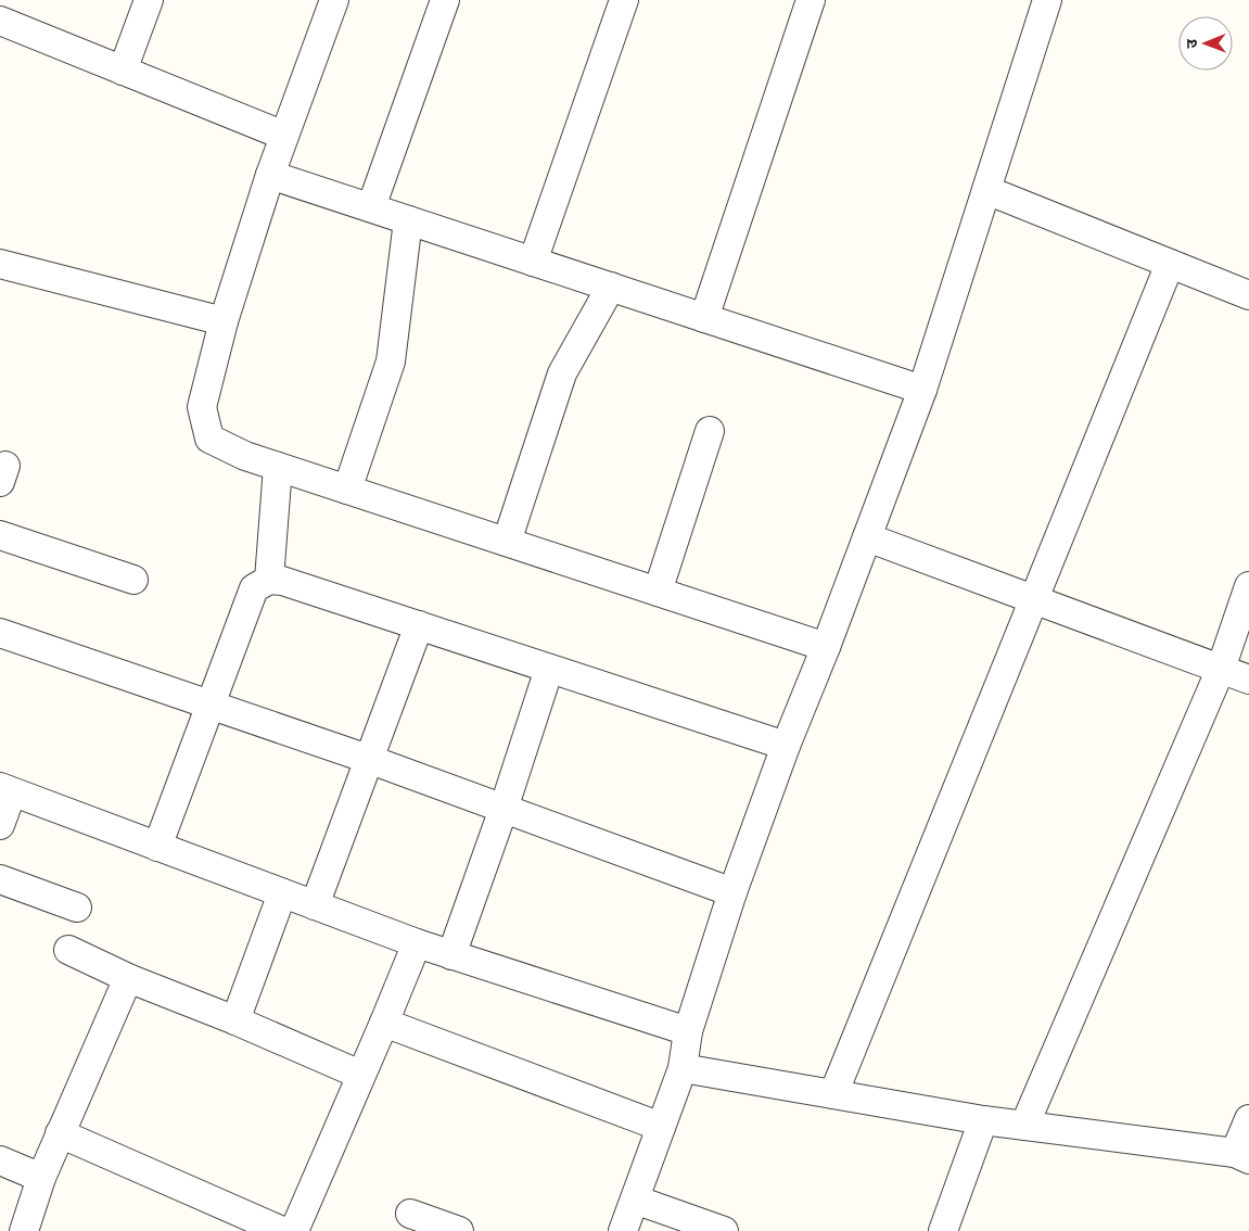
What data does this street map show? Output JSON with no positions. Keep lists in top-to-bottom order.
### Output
{
  "north": "left"
}
